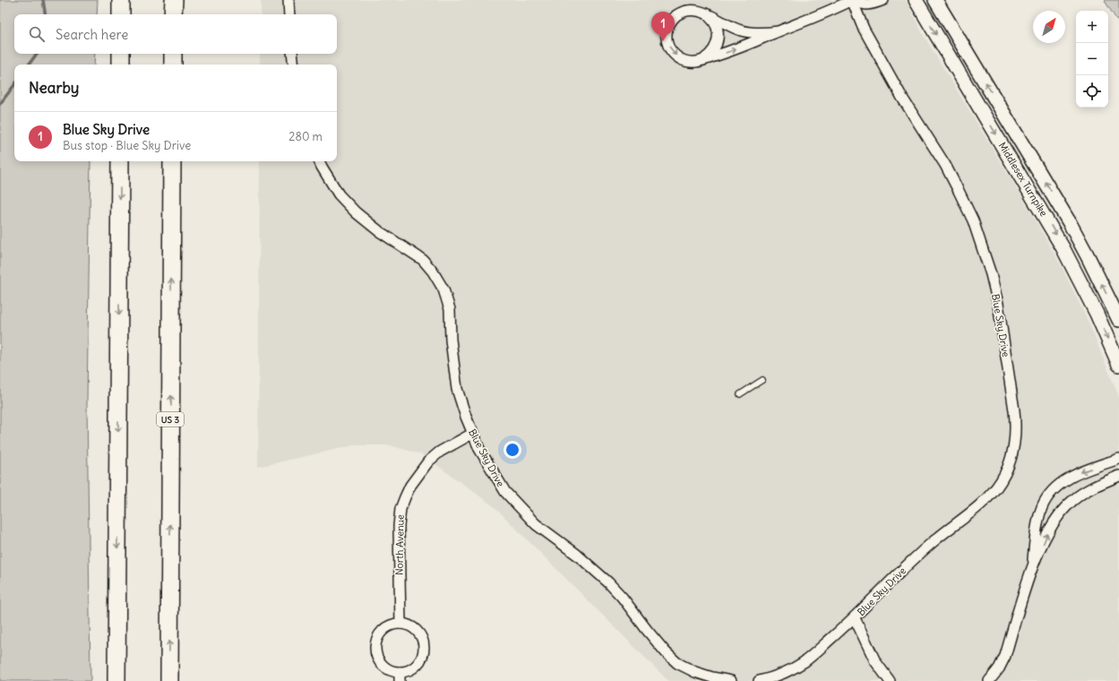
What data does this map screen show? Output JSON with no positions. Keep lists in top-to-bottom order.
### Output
{
  "streets": {
    "highway": ["US 3"],
    "main road": ["Middlesex Turnpike"],
    "street": ["Blue Sky Drive", "North Avenue"]
  },
  "crossings": [
    ["Blue Sky Drive", "North Avenue"]
  ],
  "north": "top right",
  "page": {
    "map_buttons": ["+", "−"],
    "pins": "1",
    "search": "Search here",
    "heading": "Nearby",
    "list": [
      {
        "mark": "1",
        "name": "Blue Sky Drive",
        "note": "Bus stop · Blue Sky Drive",
        "value": "280 m"
      }
    ]
  }
}
